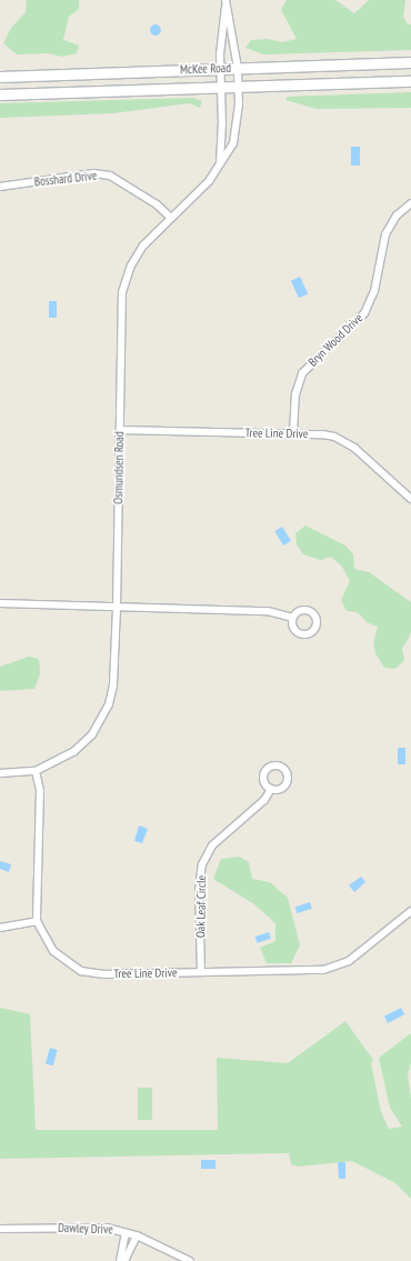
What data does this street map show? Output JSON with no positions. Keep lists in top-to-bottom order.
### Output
{
  "streets": {
    "main road": ["McKee Road"],
    "street": [
      "Bosshard Drive",
      "Bryn Wood Drive",
      "Tree Line Drive",
      "Osmundsen Road",
      "Oak Leaf Circle",
      "Dawley Drive"
    ]
  },
  "crossings": [
    ["McKee Road", "Osmundsen Road"],
    ["Bosshard Drive", "Osmundsen Road"],
    ["Bryn Wood Drive", "Tree Line Drive"],
    ["Tree Line Drive", "Osmundsen Road"],
    ["Tree Line Drive", "Oak Leaf Circle"]
  ]
}
